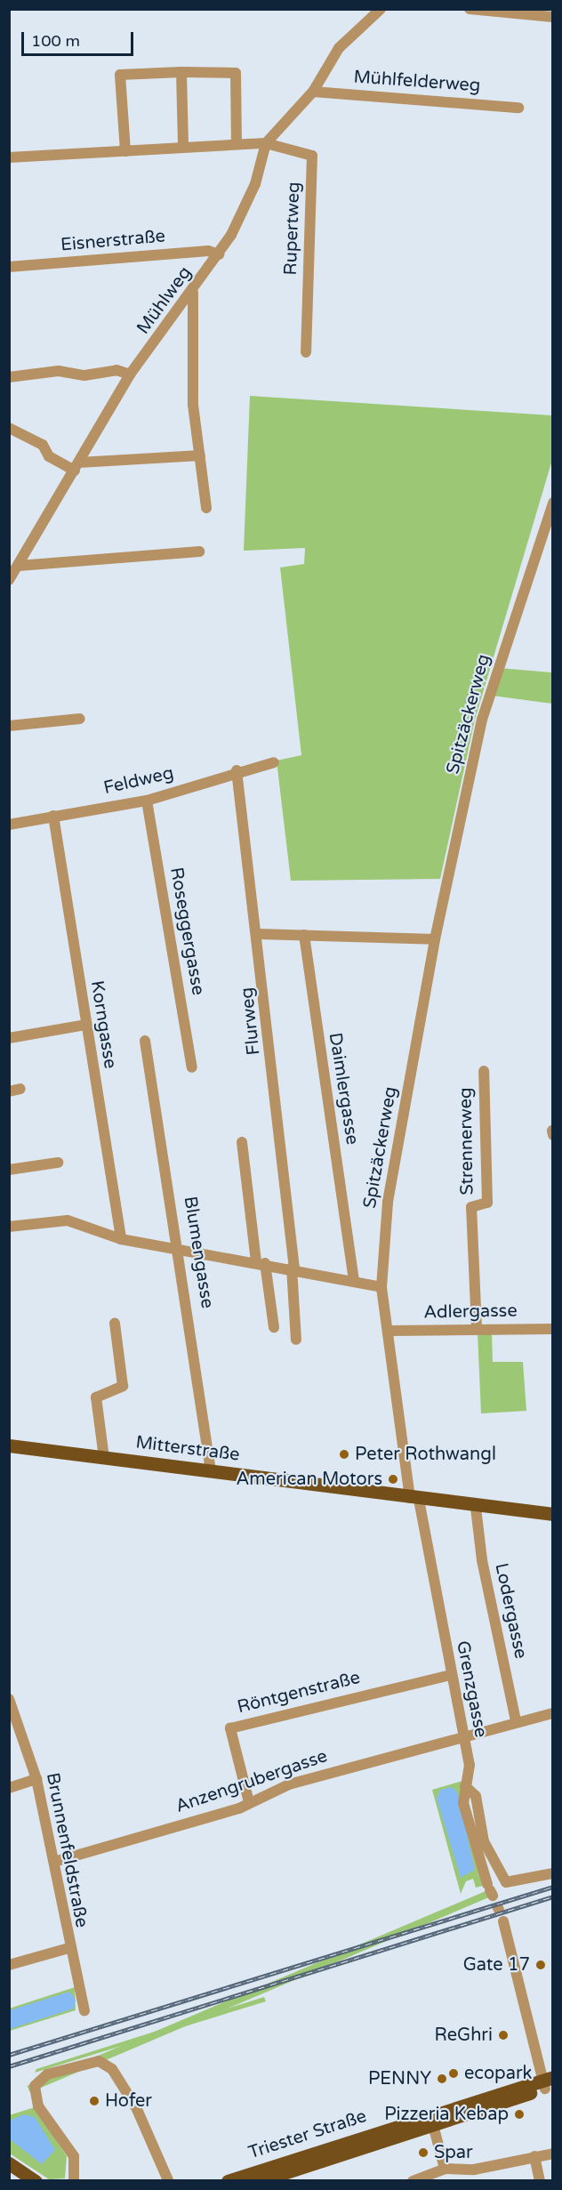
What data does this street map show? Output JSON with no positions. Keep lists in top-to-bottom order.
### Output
{
  "streets": {
    "main road": ["Mitterstraße", "Triester Straße"],
    "street": [
      "Mühlfelderweg",
      "Rupertweg",
      "Eisnerstraße",
      "Mühlweg",
      "Spitzäckerweg",
      "Feldweg",
      "Roseggergasse",
      "Flurweg",
      "Korngasse",
      "Daimlergasse",
      "Strennerweg",
      "Blumengasse",
      "Adlergasse",
      "Lodergasse",
      "Grenzgasse",
      "Röntgenstraße",
      "Anzengrubergasse",
      "Brunnenfeldstraße"
    ]
  },
  "crossings": [
    ["Mühlfelderweg", "Rupertweg"],
    ["Mühlfelderweg", "Mühlweg"],
    ["Rupertweg", "Mühlweg"],
    ["Eisnerstraße", "Mühlweg"],
    ["Spitzäckerweg", "Adlergasse"],
    ["Spitzäckerweg", "Grenzgasse"],
    ["Feldweg", "Roseggergasse"],
    ["Feldweg", "Flurweg"],
    ["Feldweg", "Korngasse"],
    ["Strennerweg", "Adlergasse"],
    ["Blumengasse", "Mitterstraße"],
    ["Adlergasse", "Grenzgasse"],
    ["Mitterstraße", "Lodergasse"],
    ["Mitterstraße", "Grenzgasse"],
    ["Lodergasse", "Anzengrubergasse"],
    ["Grenzgasse", "Röntgenstraße"],
    ["Grenzgasse", "Anzengrubergasse"],
    ["Röntgenstraße", "Anzengrubergasse"],
    ["Anzengrubergasse", "Brunnenfeldstraße"]
  ],
  "places": [
    "Peter Rothwangl",
    "American Motors",
    "Gate 17",
    "ReGhri",
    "ecopark",
    "PENNY",
    "Hofer",
    "Pizzeria Kebap",
    "Spar"
  ],
  "scale_bar": "100 m"
}
